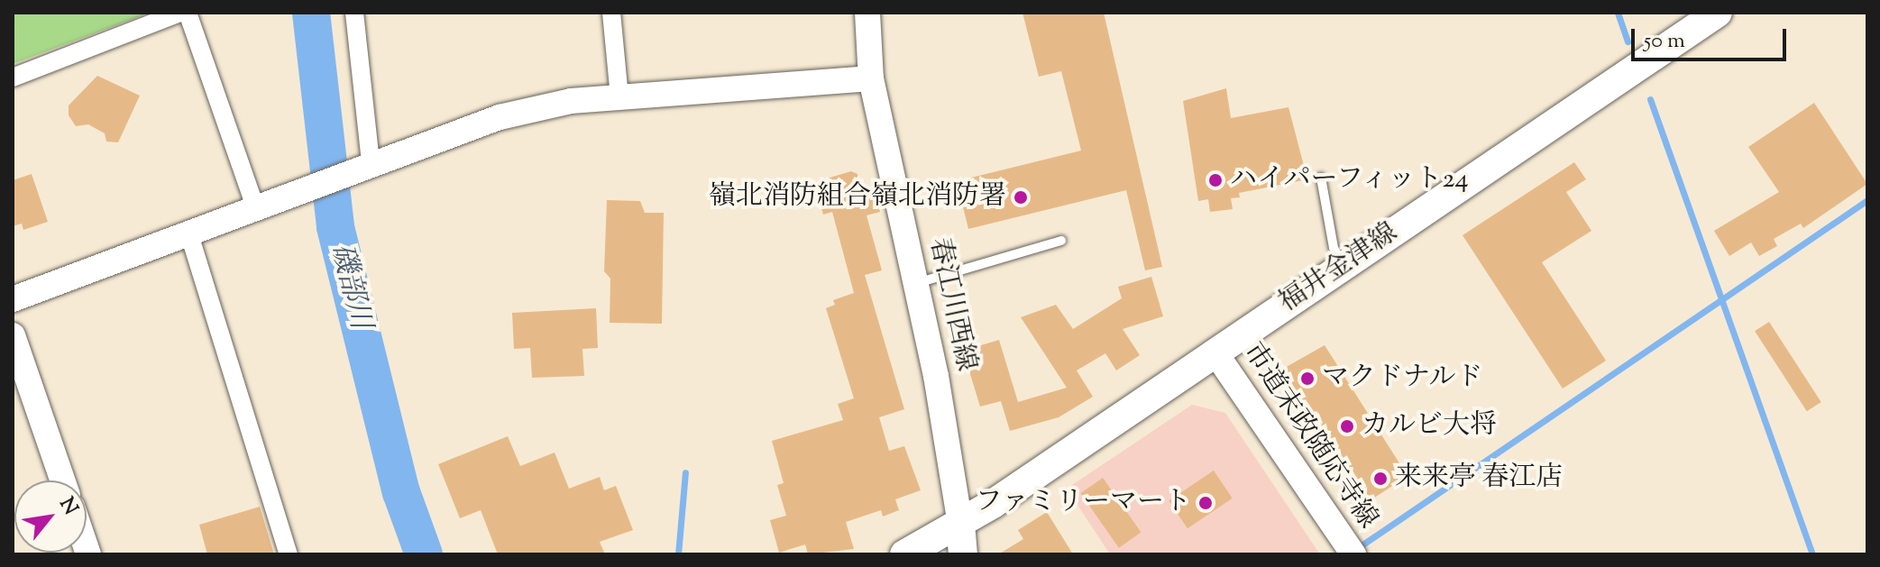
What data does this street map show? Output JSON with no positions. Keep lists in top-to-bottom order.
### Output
{
  "streets": {
    "main road": ["福井金津線"],
    "street": ["春江川西線", "市道末政随応寺線"]
  },
  "crossings": [
    ["福井金津線", "春江川西線"],
    ["福井金津線", "市道末政随応寺線"]
  ],
  "water": ["磯部川"],
  "places": [
    "ハイパーフィット24",
    "嶺北消防組合嶺北消防署",
    "マクドナルド",
    "カルビ大将",
    "来来亭 春江店",
    "ファミリーマート"
  ],
  "scale_bar": "50 m",
  "north": "top right"
}
